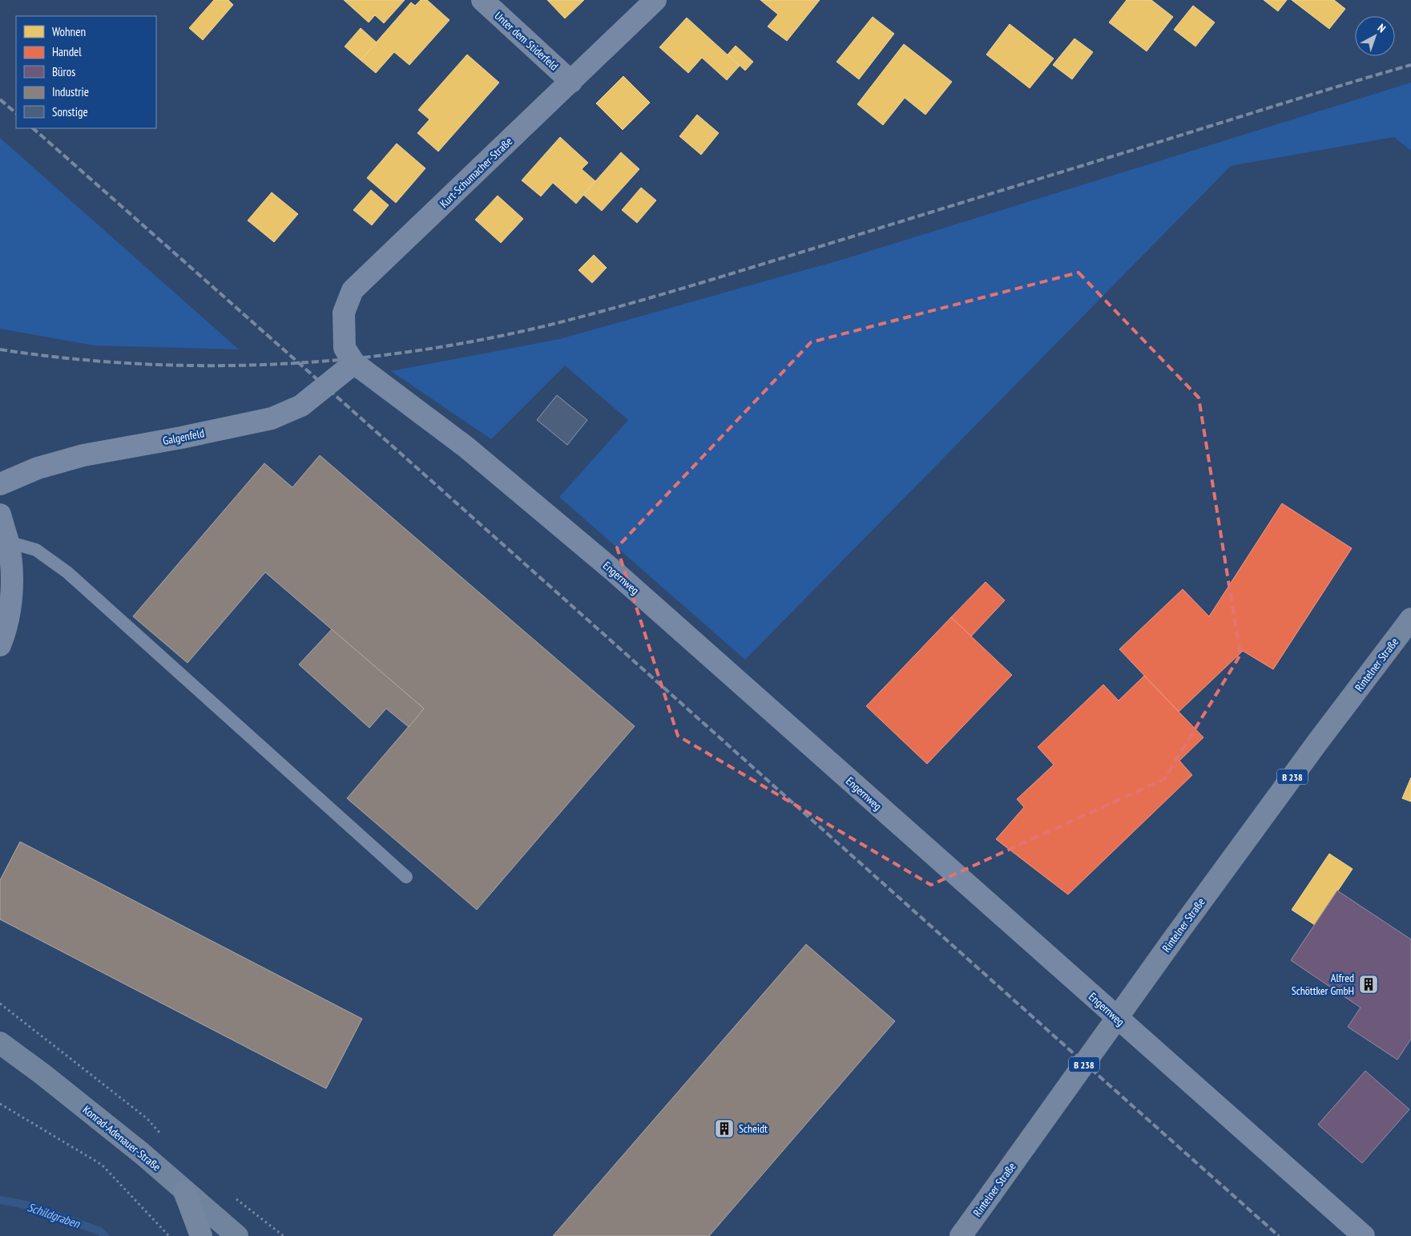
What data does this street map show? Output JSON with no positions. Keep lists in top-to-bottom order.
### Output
{
  "streets": {
    "main road": ["Rintelner Straße", "B 238", "Konrad-Adenauer-Straße"],
    "street": [
      "Unter dem Stiderfeld",
      "Kurt-Schumacher-Straße",
      "Galgenfeld",
      "Engernweg"
    ]
  },
  "crossings": [
    ["Unter dem Stiderfeld", "Kurt-Schumacher-Straße"],
    ["Kurt-Schumacher-Straße", "Galgenfeld"],
    ["Kurt-Schumacher-Straße", "Engernweg"],
    ["Galgenfeld", "Engernweg"]
  ],
  "water": ["Schildgraben"],
  "places": {
    "building": ["Alfred Schöttker GmbH", "Scheidt"]
  },
  "legend": [
    "Wohnen",
    "Handel",
    "Büros",
    "Industrie",
    "Sonstige"
  ],
  "north": "top right"
}
